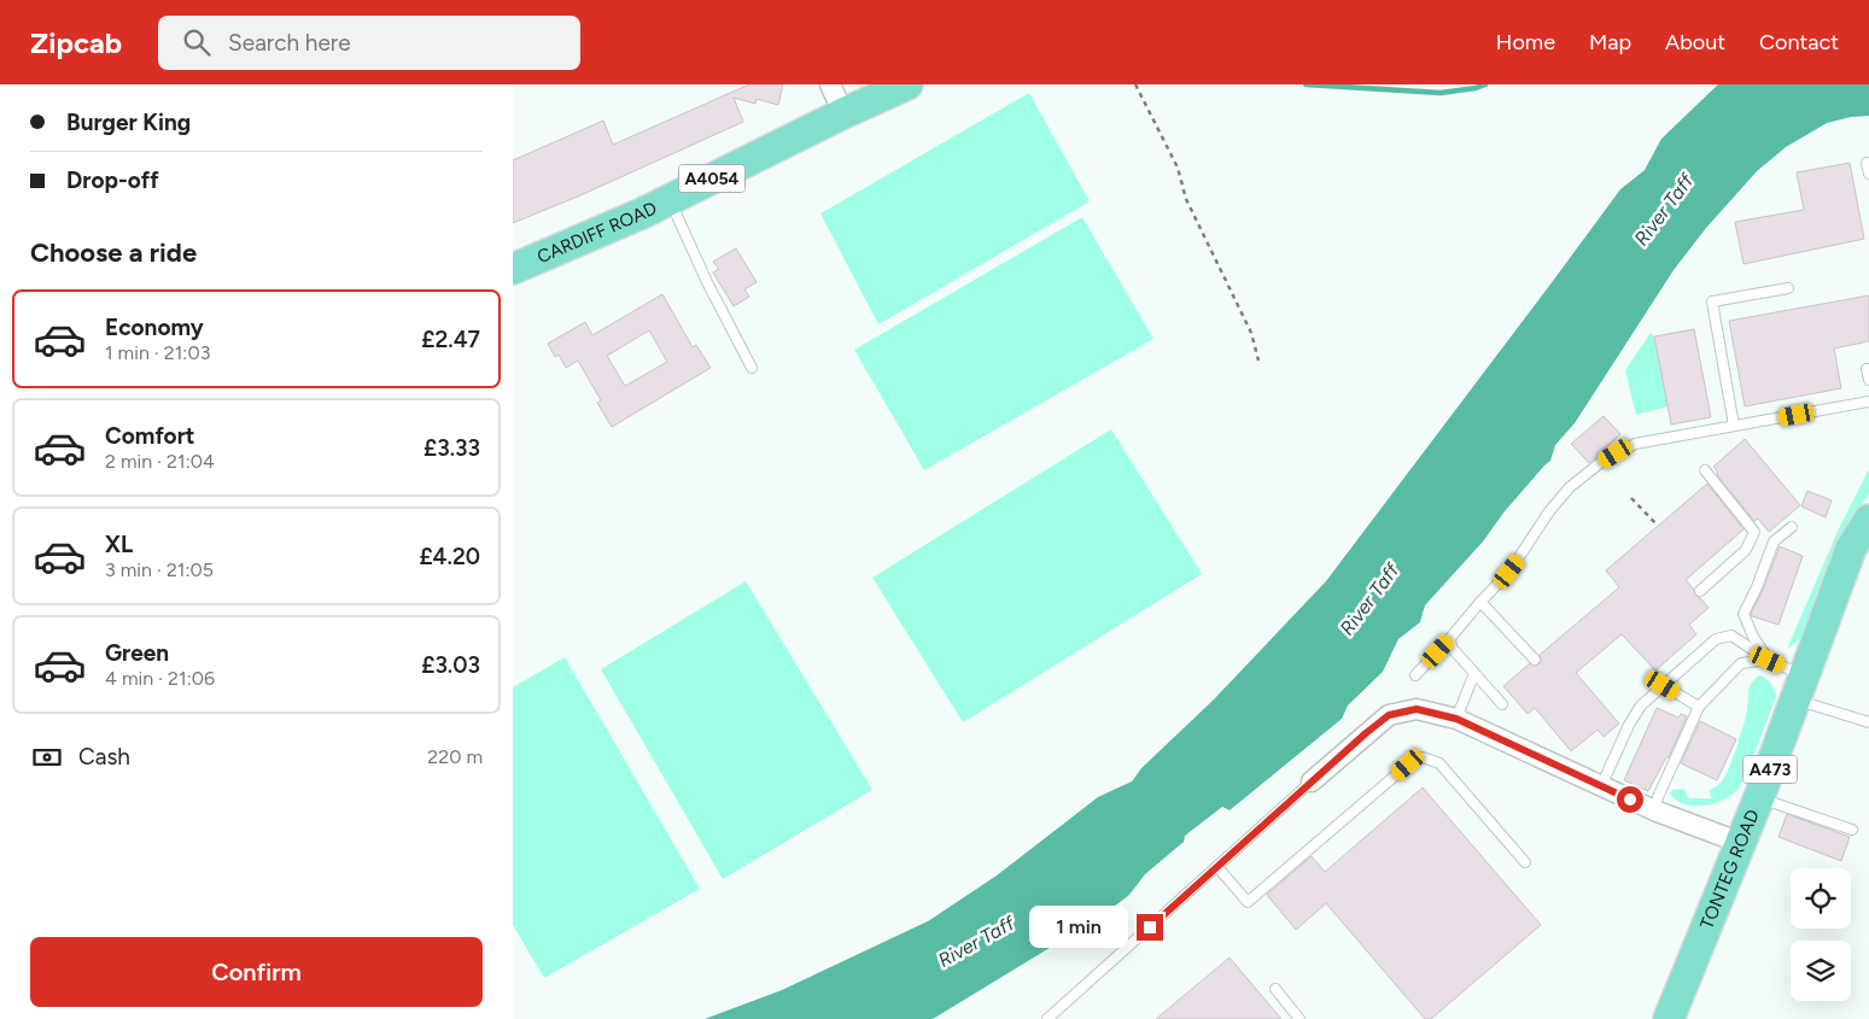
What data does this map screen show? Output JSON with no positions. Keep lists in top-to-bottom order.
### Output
{
  "streets": {
    "main road": [
      "A4054",
      "CARDIFF ROAD",
      "A473",
      "TONTEG ROAD"
    ]
  },
  "water": ["River Taff"],
  "page": {
    "header": "Zipcab",
    "search": "Search here",
    "nav": [
      "Home",
      "Map",
      "About",
      "Contact"
    ],
    "banner": ["Burger King", "Drop-off"],
    "heading": "Choose a ride",
    "list": [
      {
        "name": "Economy",
        "note": "1 min · 21:03",
        "value": "£2.47"
      },
      {
        "name": "Comfort",
        "note": "2 min · 21:04",
        "value": "£3.33"
      },
      {
        "name": "XL",
        "note": "3 min · 21:05",
        "value": "£4.20"
      },
      {
        "name": "Green",
        "note": "4 min · 21:06",
        "value": "£3.03"
      }
    ],
    "pay": ["Cash", "220 m"],
    "bubble": "1 min",
    "buttons": "Confirm"
  }
}
